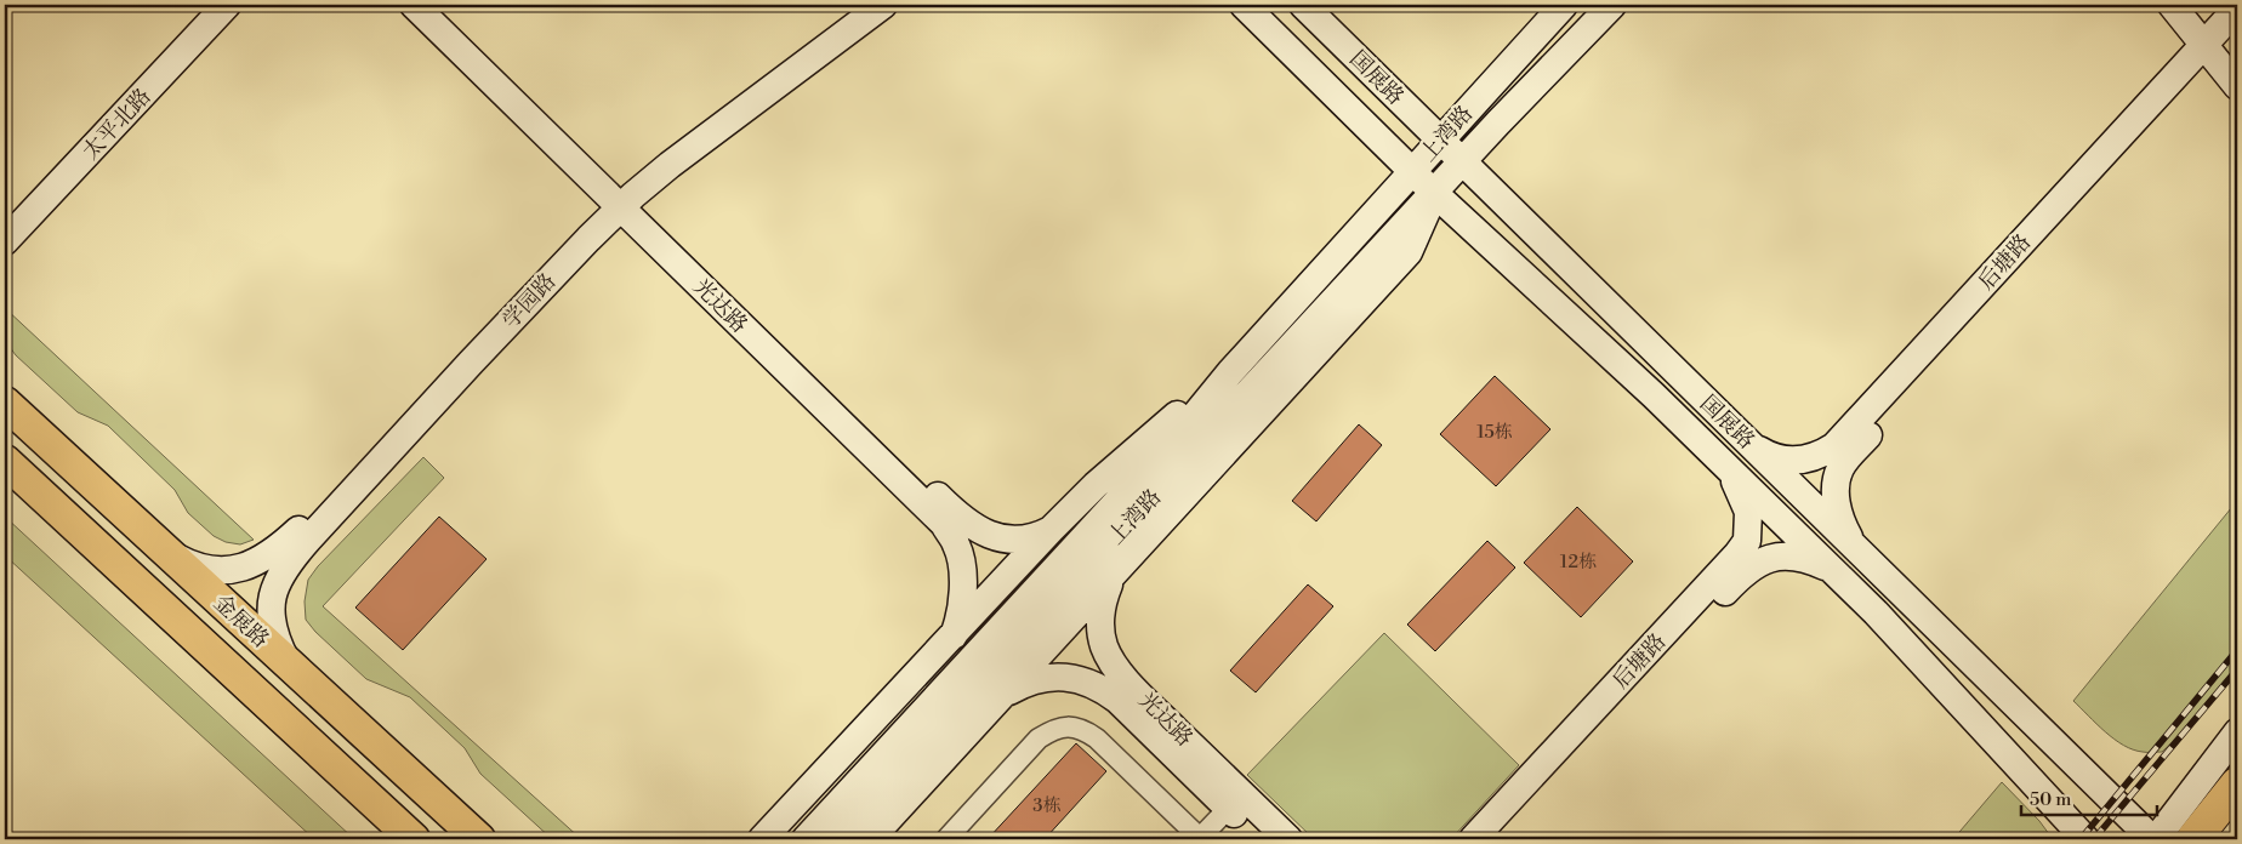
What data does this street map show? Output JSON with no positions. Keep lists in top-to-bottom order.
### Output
{
  "streets": {
    "main road": ["金展路"],
    "street": [
      "国展路",
      "太平北路",
      "上湾路",
      "后塘路",
      "学园路",
      "光达路"
    ]
  },
  "crossings": [
    ["国展路", "上湾路"],
    ["国展路", "后塘路"],
    ["上湾路", "光达路"],
    ["学园路", "光达路"],
    ["学园路", "金展路"]
  ],
  "house_numbers": ["15栋", "12栋", "3栋"],
  "scale_bar": "50 m"
}
